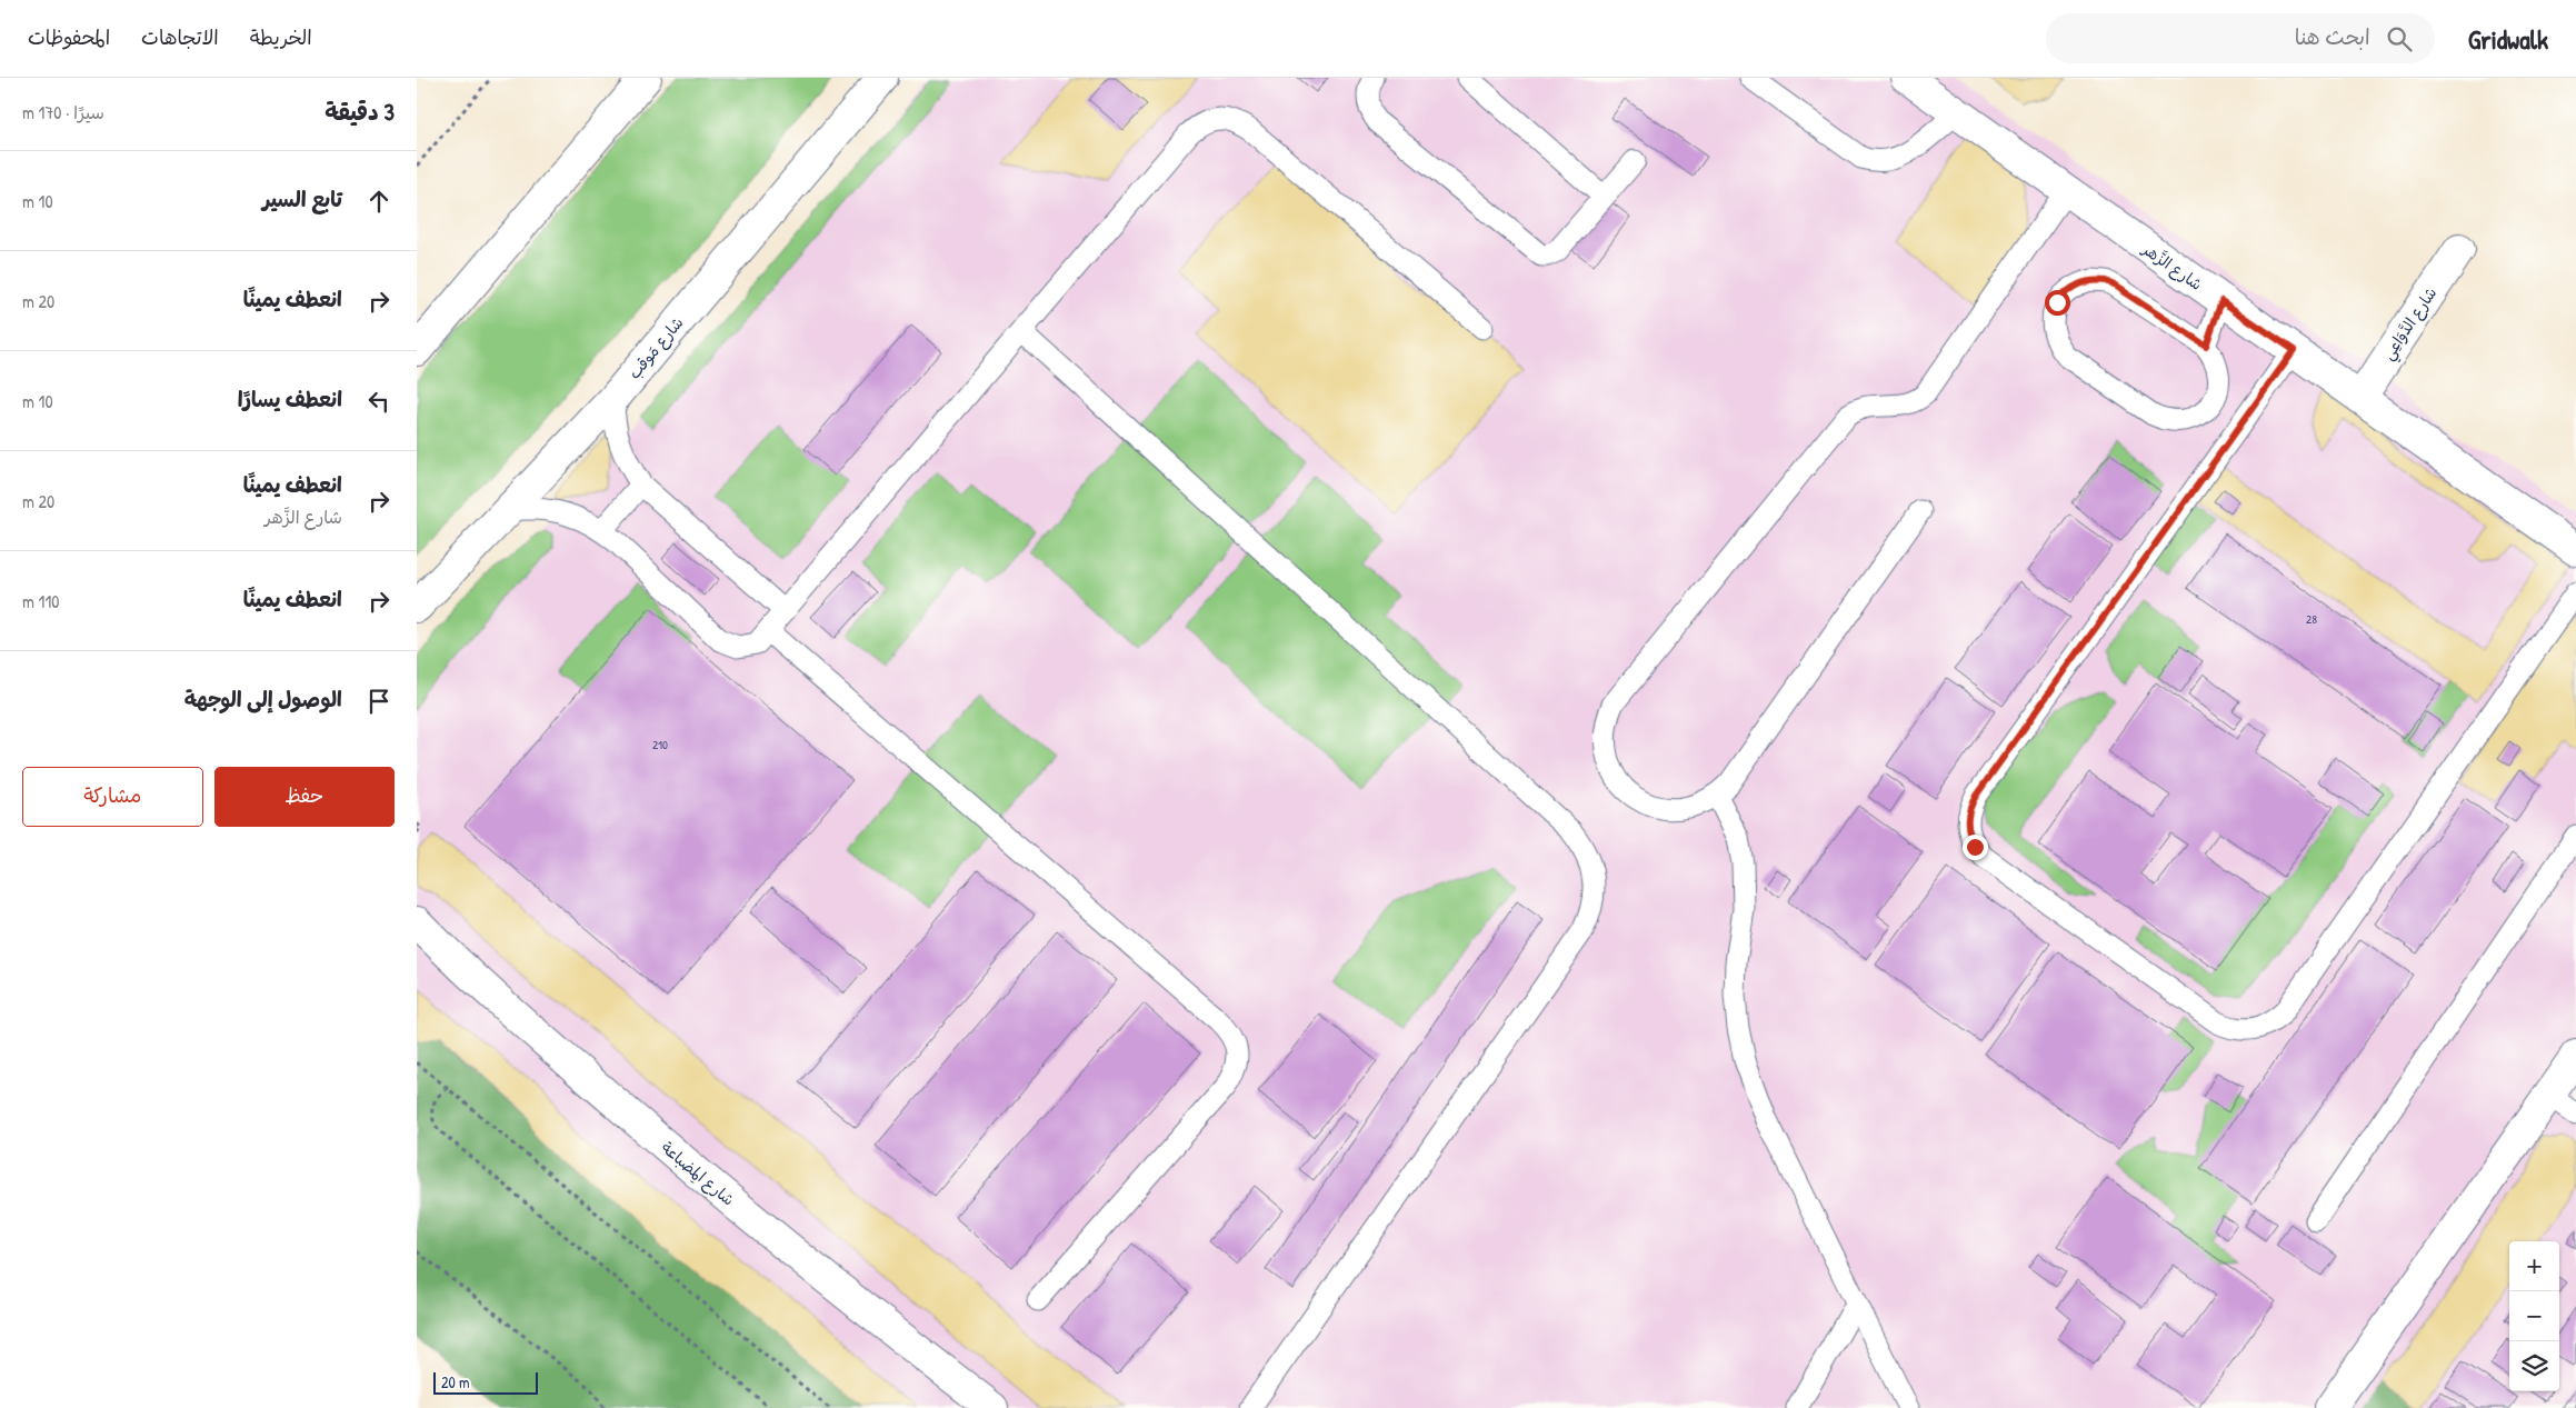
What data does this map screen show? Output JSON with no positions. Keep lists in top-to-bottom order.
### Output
{
  "streets": {
    "street": [
      "شارع الزَّهر",
      "شارع الدَّوَاعِي",
      "شارع مَوقب",
      "شارع المِضباعة"
    ]
  },
  "crossings": [
    ["شارع الزَّهر", "شارع الدَّوَاعِي"]
  ],
  "house_numbers": ["28", "210"],
  "scale_bar": "20 m",
  "page": {
    "header": "Gridwalk",
    "search": "ابحث هنا",
    "nav": ["الخريطة", "الاتجاهات", "المحفوظات"],
    "heading": ["3 دقيقة", "سيرًا · 170 m"],
    "list": [
      ["تابع السير", "10 m"],
      ["انعطف يمينًا", "20 m"],
      ["انعطف يسارًا", "10 m"],
      ["انعطف يمينًا", "شارع الزَّهر", "20 m"],
      ["انعطف يمينًا", "110 m"],
      "الوصول إلى الوجهة"
    ],
    "buttons": ["حفظ", "مشاركة"],
    "map_buttons": ["+", "−"],
    "scale": "20 m"
  }
}
